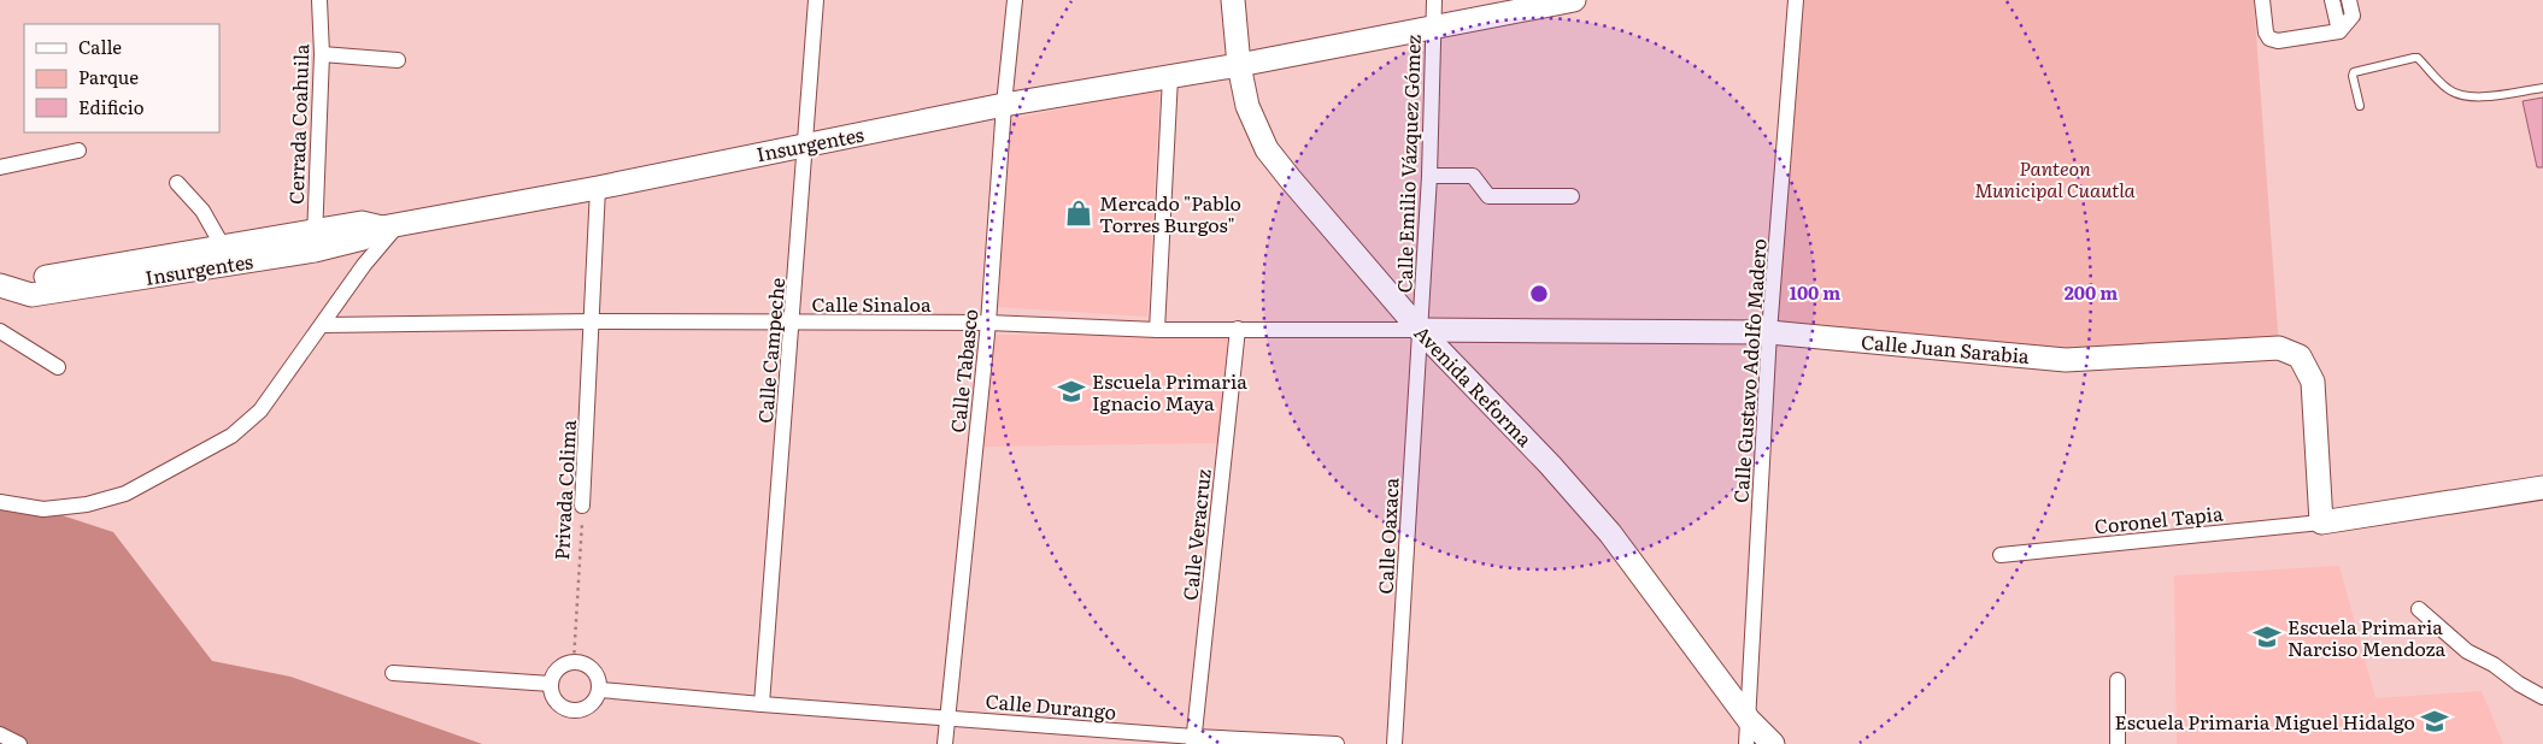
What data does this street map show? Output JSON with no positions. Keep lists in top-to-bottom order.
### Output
{
  "streets": {
    "street": [
      "Cerrada Coahuila",
      "Insurgentes",
      "Calle Emilio Vázquez Gómez",
      "Calle Sinaloa",
      "Calle Juan Sarabia",
      "Calle Campeche",
      "Calle Tabasco",
      "Calle Gustavo Adolfo Madero",
      "Avenida Reforma",
      "Privada Colima",
      "Coronel Tapia",
      "Calle Veracruz",
      "Calle Oaxaca",
      "Calle Durango"
    ]
  },
  "crossings": [
    ["Cerrada Coahuila", "Insurgentes"],
    ["Insurgentes", "Calle Emilio Vázquez Gómez"],
    ["Insurgentes", "Calle Campeche"],
    ["Insurgentes", "Calle Tabasco"],
    ["Insurgentes", "Avenida Reforma"],
    ["Insurgentes", "Privada Colima"],
    ["Calle Emilio Vázquez Gómez", "Calle Sinaloa"],
    ["Calle Emilio Vázquez Gómez", "Calle Juan Sarabia"],
    ["Calle Emilio Vázquez Gómez", "Avenida Reforma"],
    ["Calle Emilio Vázquez Gómez", "Calle Oaxaca"],
    ["Calle Sinaloa", "Calle Juan Sarabia"],
    ["Calle Sinaloa", "Calle Campeche"],
    ["Calle Sinaloa", "Calle Tabasco"],
    ["Calle Sinaloa", "Avenida Reforma"],
    ["Calle Sinaloa", "Privada Colima"],
    ["Calle Sinaloa", "Calle Veracruz"],
    ["Calle Sinaloa", "Calle Oaxaca"],
    ["Calle Juan Sarabia", "Calle Gustavo Adolfo Madero"],
    ["Calle Juan Sarabia", "Avenida Reforma"],
    ["Calle Juan Sarabia", "Coronel Tapia"],
    ["Calle Juan Sarabia", "Calle Oaxaca"],
    ["Calle Campeche", "Calle Durango"],
    ["Calle Tabasco", "Calle Durango"],
    ["Calle Gustavo Adolfo Madero", "Avenida Reforma"],
    ["Avenida Reforma", "Calle Oaxaca"],
    ["Privada Colima", "Calle Durango"],
    ["Calle Veracruz", "Calle Durango"]
  ],
  "parks": ["Panteon Municipal Cuautla"],
  "places": {
    "shop": ["Mercado \"Pablo Torres Burgos\""],
    "school or university": ["Escuela Primaria Ignacio Maya", "Escuela Primaria Narciso Mendoza", "Escuela Primaria Miguel Hidalgo"]
  },
  "legend": ["Calle", "Parque", "Edificio"],
  "rings": ["100 m", "200 m"]
}
